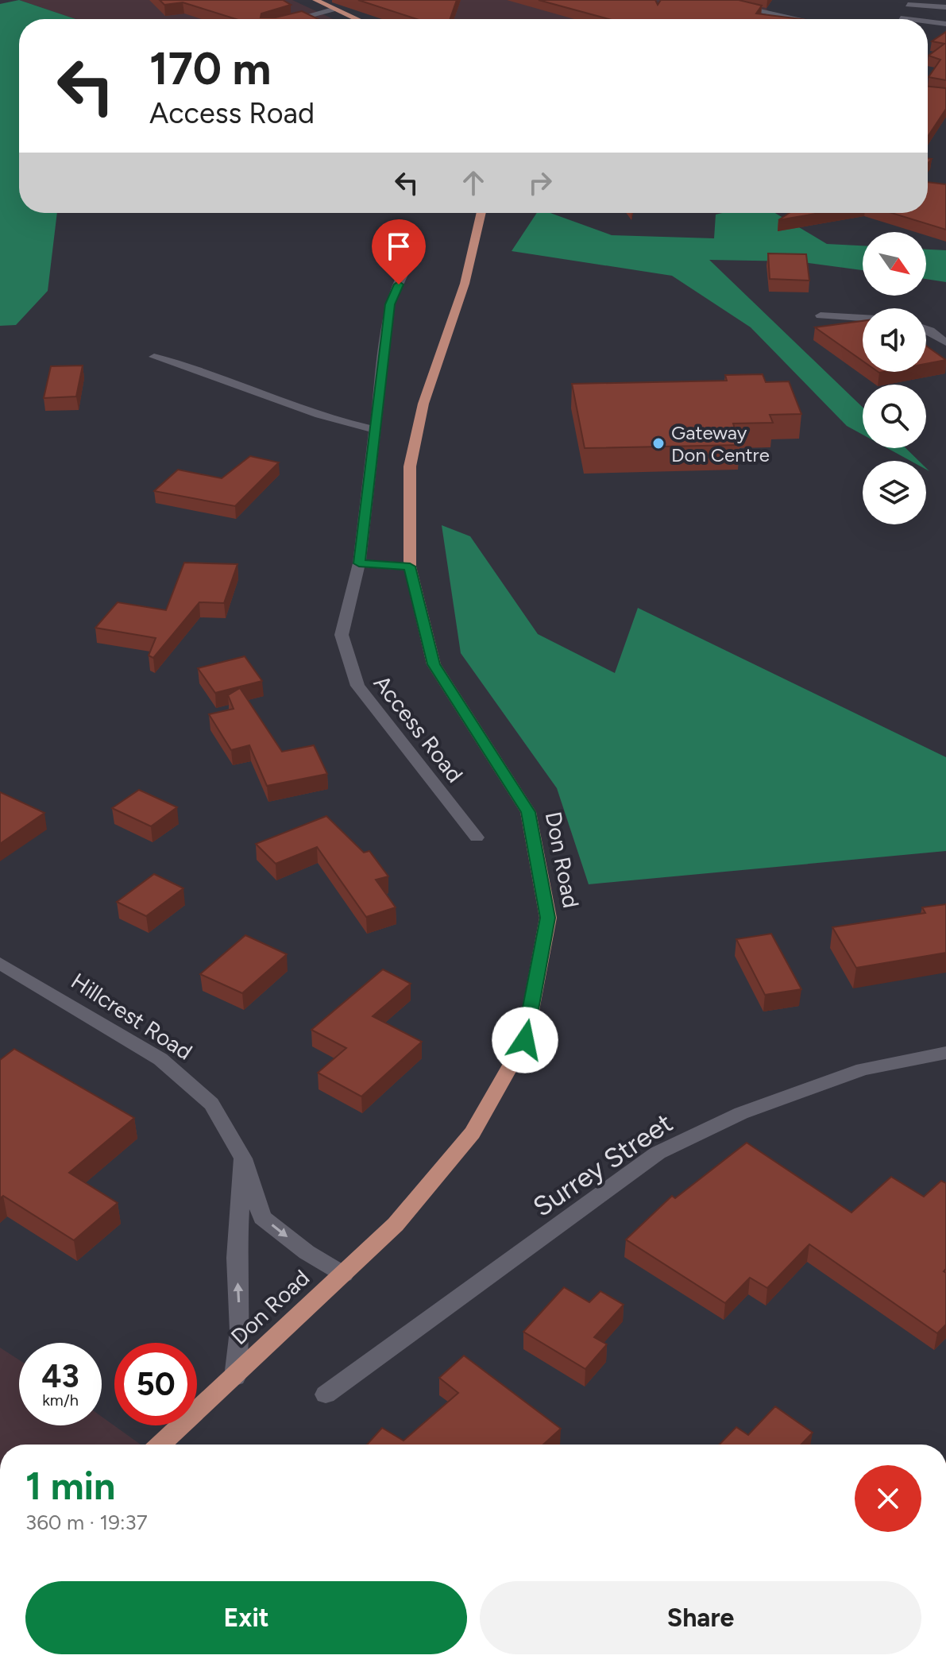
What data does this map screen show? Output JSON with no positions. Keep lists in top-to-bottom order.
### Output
{
  "streets": {
    "main road": ["Don Road"],
    "street": ["Access Road", "Hillcrest Road", "Surrey Street"]
  },
  "crossings": [
    ["Don Road", "Hillcrest Road"]
  ],
  "places": ["Gateway Don Centre"],
  "north": "bottom right",
  "page": {
    "turn": ["170 m", "Access Road"],
    "speed": "43 km/h",
    "limit": "50",
    "heading": ["1 min", "360 m · 19:37"],
    "buttons": ["Exit", "Share"]
  }
}
